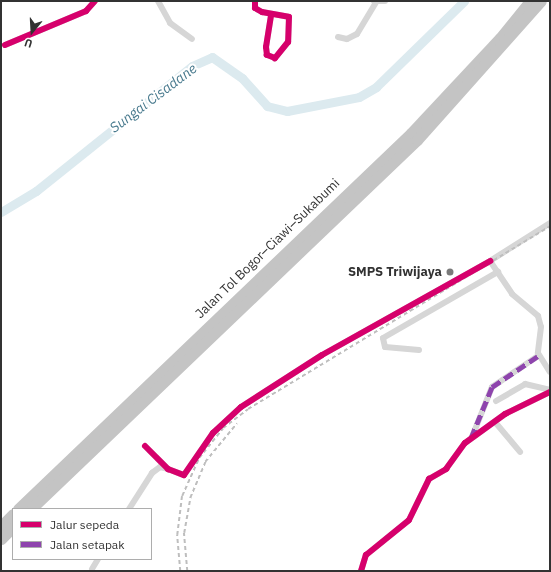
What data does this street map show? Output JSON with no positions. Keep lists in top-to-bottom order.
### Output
{
  "streets": {
    "highway": ["Jalan Tol Bogor–Ciawi–Sukabumi"]
  },
  "water": ["Sungai Cisadane"],
  "places": ["SMPS Triwijaya"],
  "legend": ["Jalur sepeda", "Jalan setapak"],
  "north": "bottom"
}
